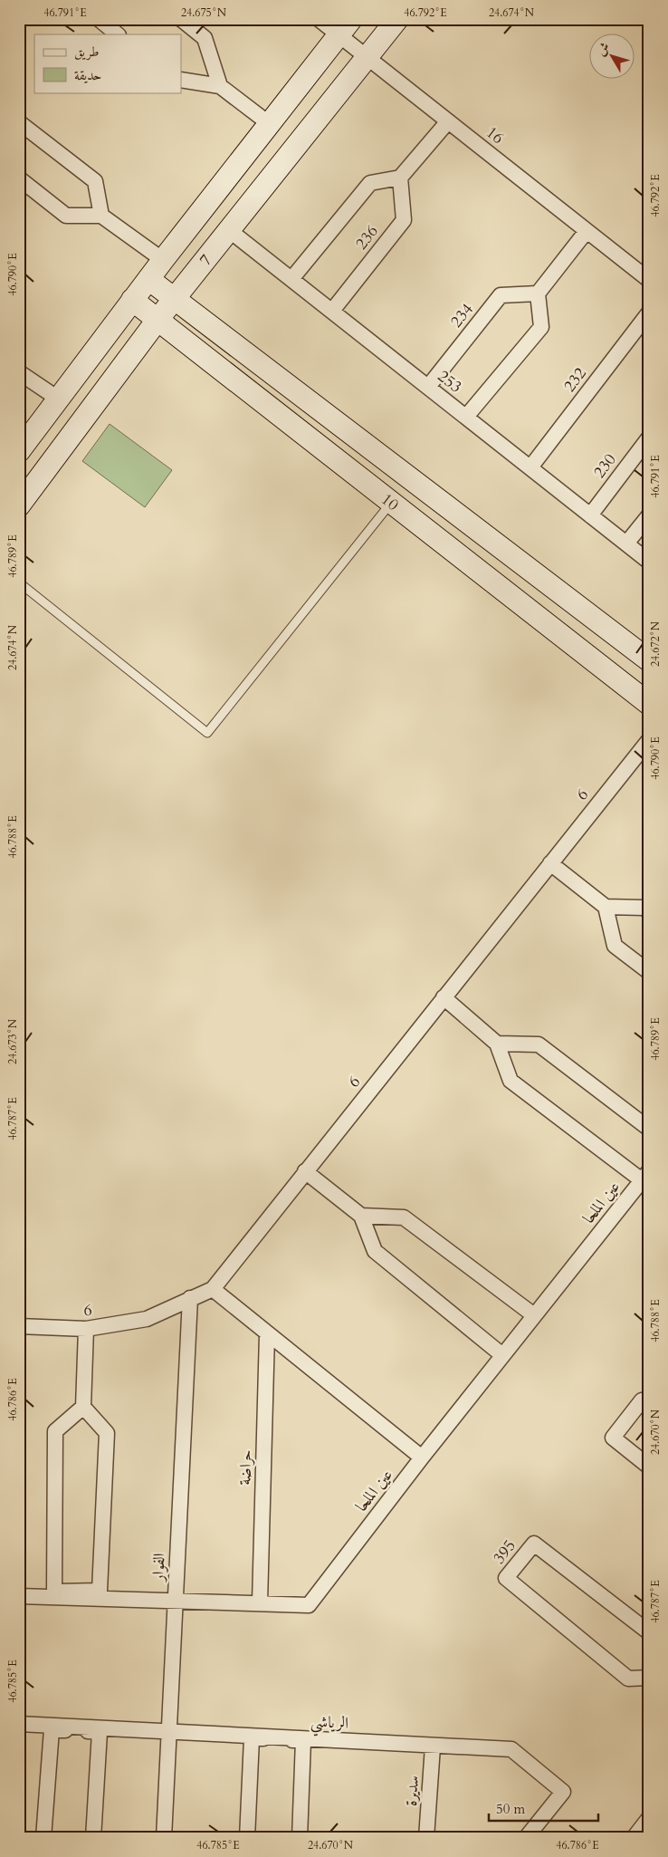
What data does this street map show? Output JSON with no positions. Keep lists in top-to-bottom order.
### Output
{
  "streets": {
    "street": [
      "16",
      "236",
      "7",
      "234",
      "232",
      "253",
      "230",
      "10",
      "6",
      "عين الملحا",
      "حراضة",
      "395",
      "الفوار",
      "الرياشي",
      "سديرة"
    ]
  },
  "crossings": [
    ["16", "7"],
    ["236", "253"],
    ["7", "253"],
    ["7", "10"],
    ["234", "253"],
    ["232", "253"],
    ["253", "230"],
    ["6", "الفوار"],
    ["عين الملحا", "حراضة"],
    ["عين الملحا", "الفوار"],
    ["الفوار", "الرياشي"],
    ["الرياشي", "سديرة"]
  ],
  "legend": ["طريق", "حديقة"],
  "scale_bar": "50 m",
  "north": "top left",
  "coordinates": [
    "46.791°E",
    "24.675°N",
    "46.792°E",
    "24.674°N",
    "46.790°E",
    "46.789°E",
    "24.672°N",
    "46.788°E",
    "24.673°N",
    "46.787°E",
    "46.786°E",
    "24.670°N",
    "46.785°E"
  ]
}
